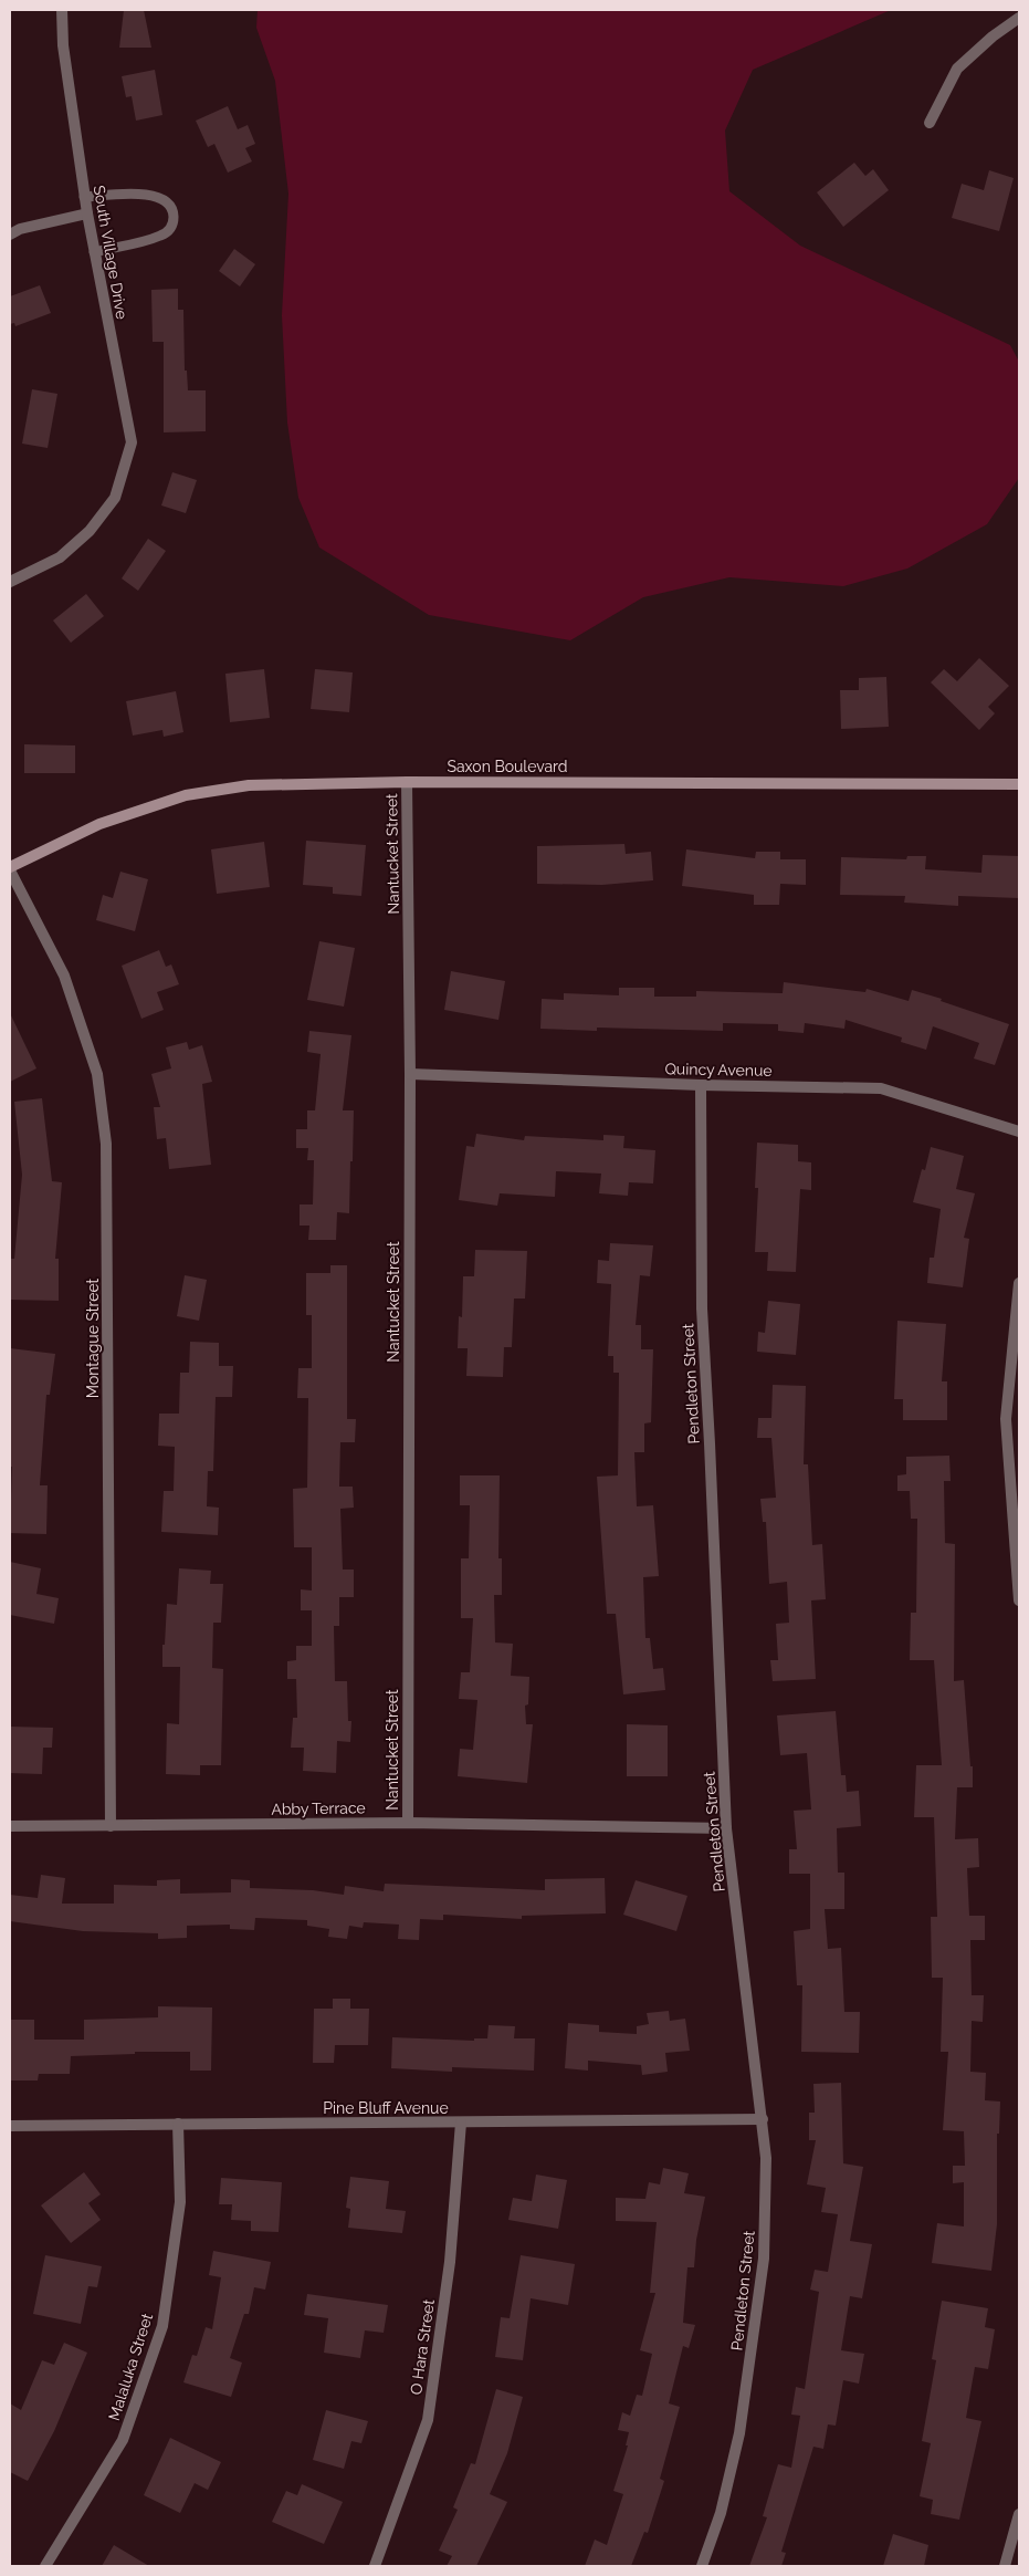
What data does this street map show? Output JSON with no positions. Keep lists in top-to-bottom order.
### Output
{
  "streets": {
    "main road": ["Saxon Boulevard"],
    "street": [
      "South Village Drive",
      "Nantucket Street",
      "Quincy Avenue",
      "Montague Street",
      "Pendleton Street",
      "Abby Terrace",
      "Pine Bluff Avenue",
      "O Hara Street",
      "Malaluka Street"
    ]
  },
  "crossings": [
    ["Saxon Boulevard", "Nantucket Street"],
    ["Saxon Boulevard", "Montague Street"],
    ["Nantucket Street", "Quincy Avenue"],
    ["Nantucket Street", "Abby Terrace"],
    ["Quincy Avenue", "Pendleton Street"],
    ["Montague Street", "Abby Terrace"],
    ["Pendleton Street", "Abby Terrace"],
    ["Pendleton Street", "Pine Bluff Avenue"],
    ["Pine Bluff Avenue", "O Hara Street"],
    ["Pine Bluff Avenue", "Malaluka Street"]
  ]
}
